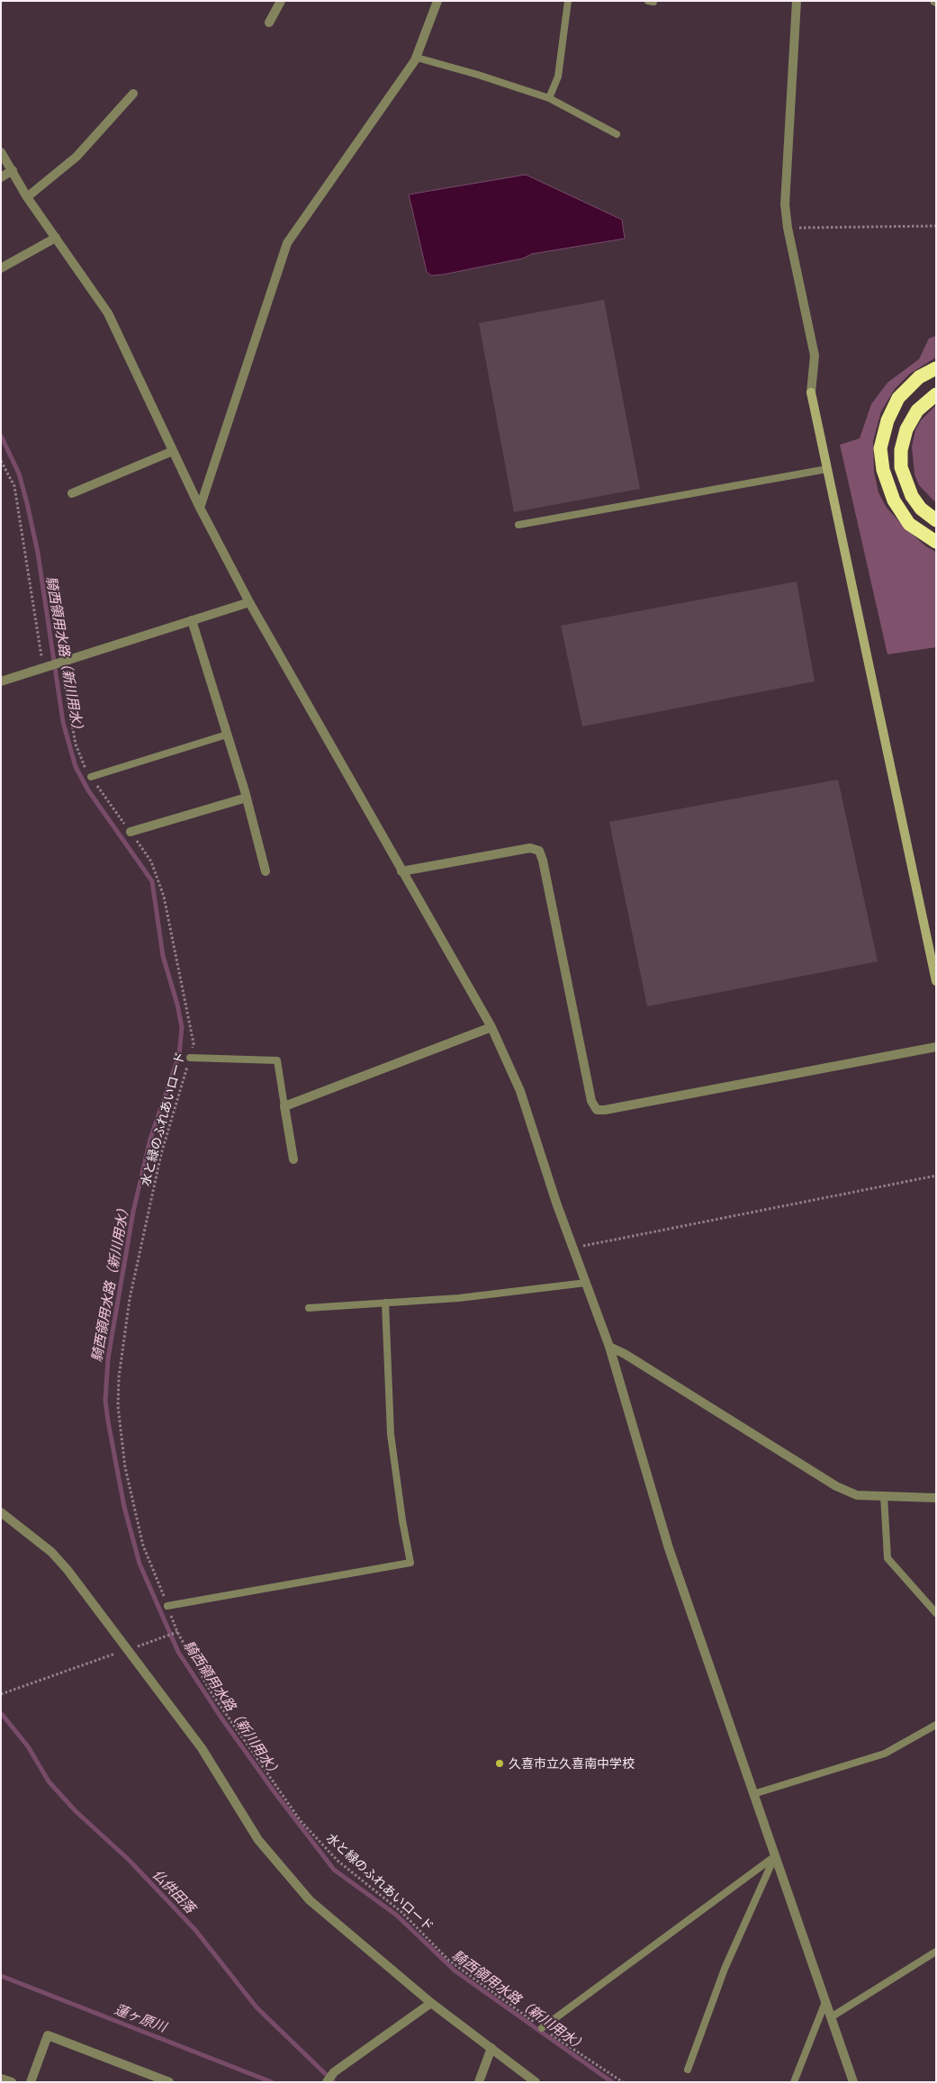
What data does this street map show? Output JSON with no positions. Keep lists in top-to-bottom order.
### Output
{
  "streets": {
    "path": ["水と緑のふれあいロード"]
  },
  "water": ["騎西領用水路（新川用水）", "仏供田落", "蓮ヶ原川"],
  "places": ["久喜市立久喜南中学校"]
}
